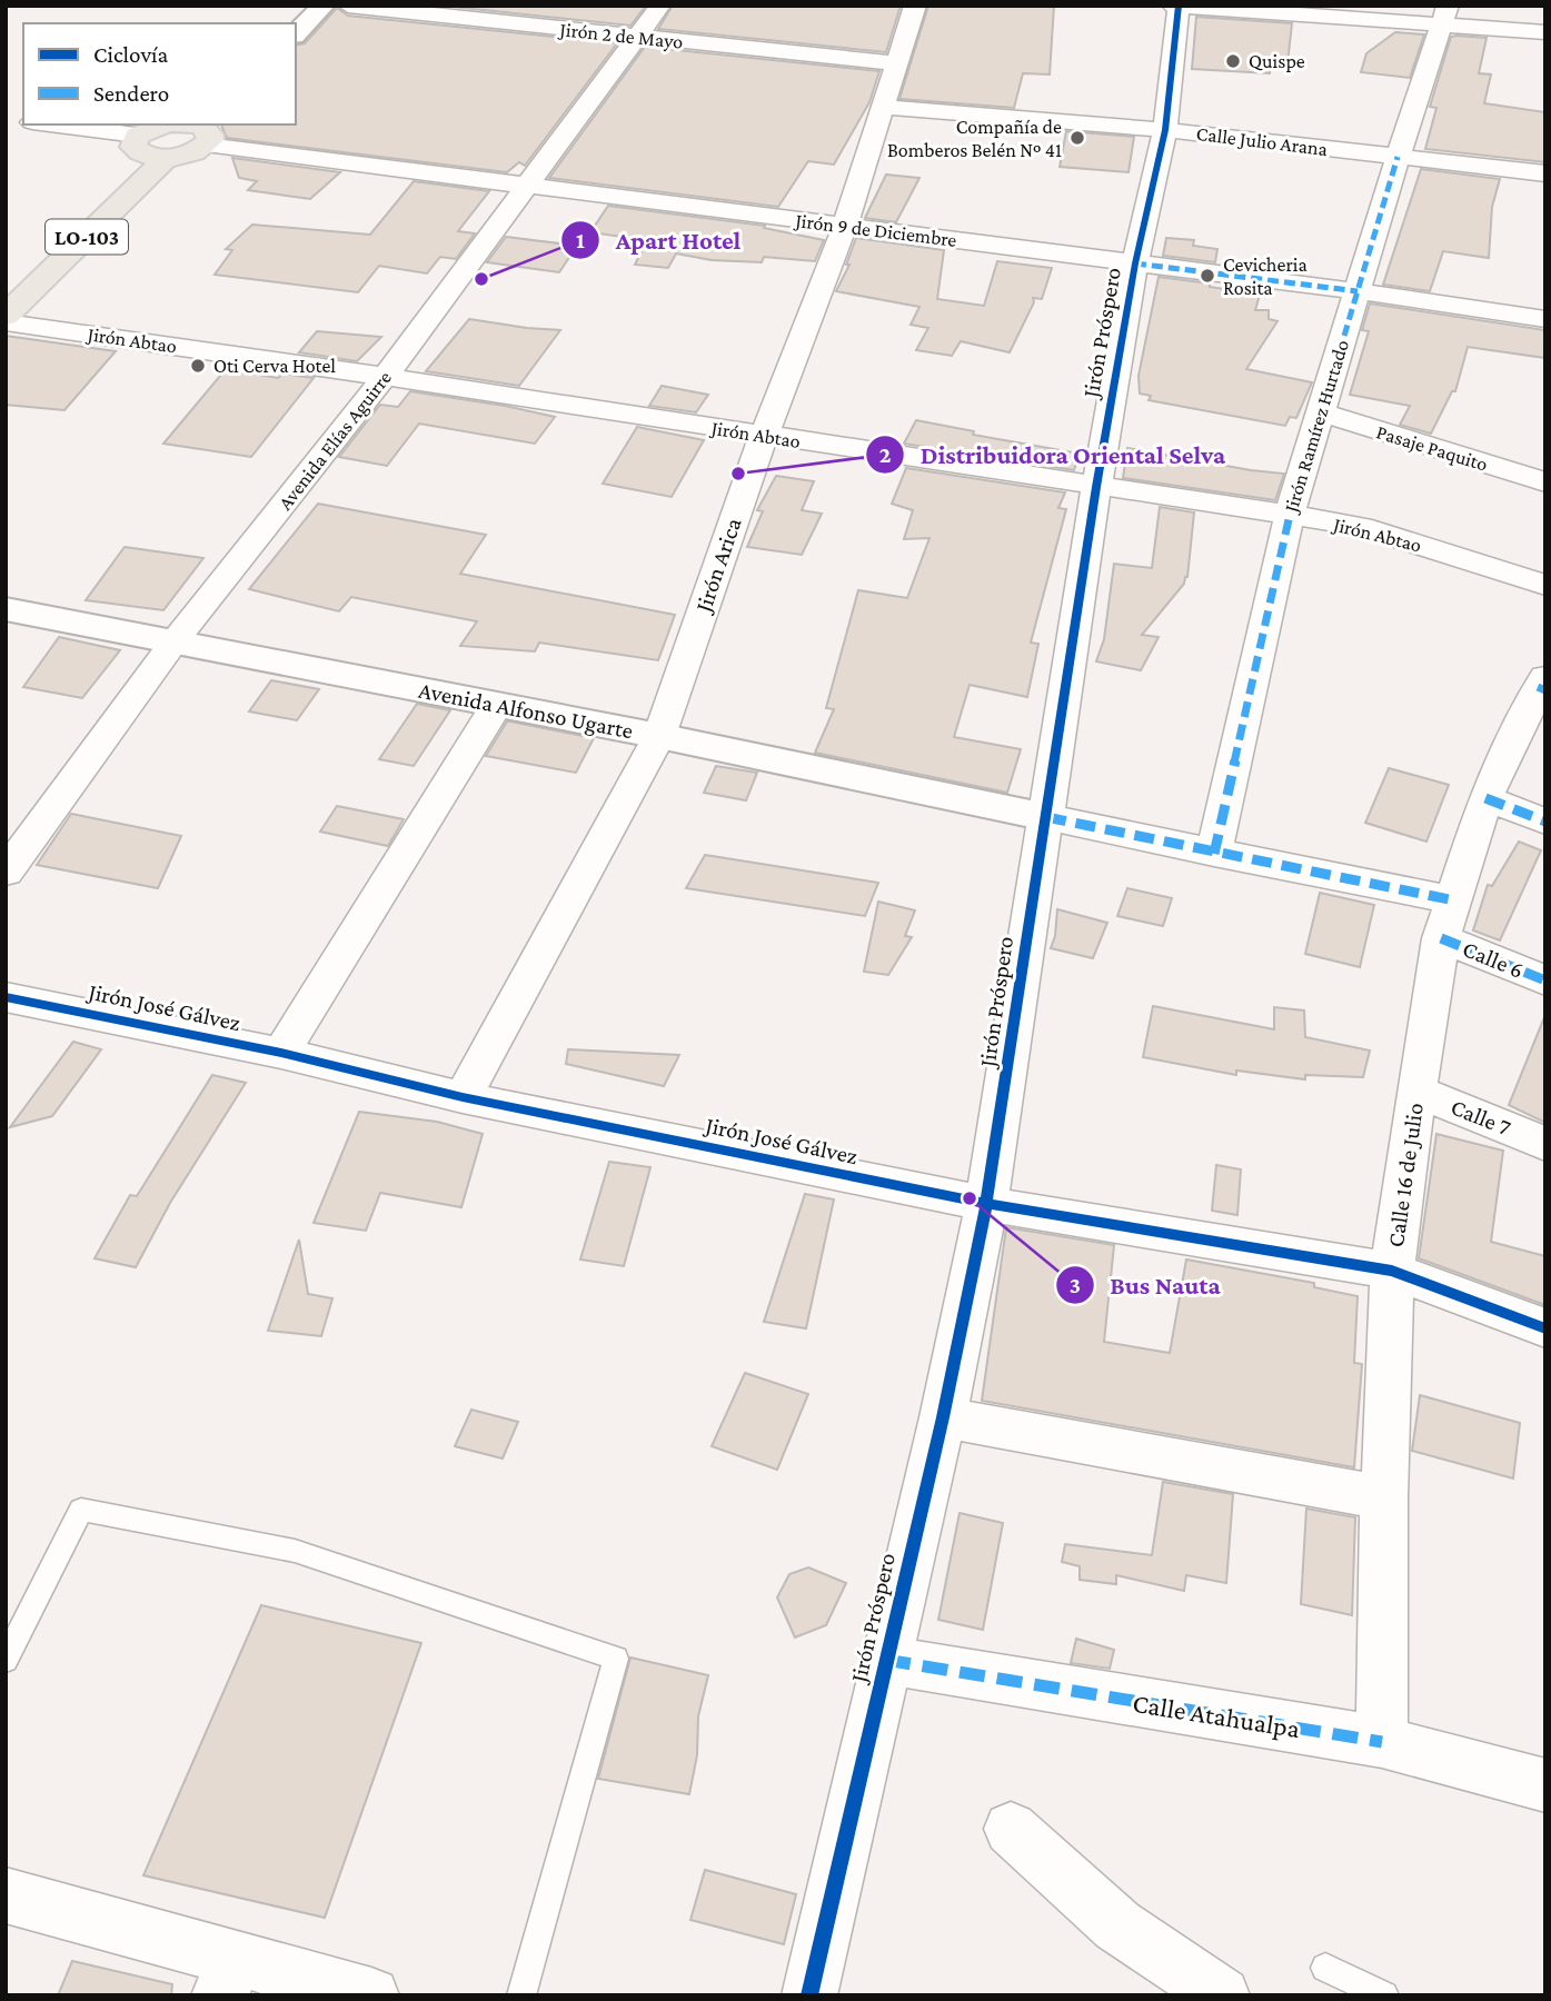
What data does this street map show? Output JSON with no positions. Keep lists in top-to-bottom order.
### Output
{
  "streets": {
    "main road": ["LO-103", "Avenida Alfonso Ugarte"],
    "street": [
      "Jirón 2 de Mayo",
      "Calle Julio Arana",
      "Jirón 9 de Diciembre",
      "Jirón Próspero",
      "Jirón Abtao",
      "Jirón Ramírez Hurtado",
      "Avenida Elías Aguirre",
      "Pasaje Paquito",
      "Jirón Arica",
      "Calle 6",
      "Jirón José Gálvez",
      "Calle 7",
      "Calle 16 de Julio",
      "Calle Atahualpa"
    ]
  },
  "crossings": [
    ["Jirón 2 de Mayo", "Avenida Elías Aguirre"],
    ["Jirón 2 de Mayo", "Jirón Arica"],
    ["Calle Julio Arana", "Jirón Próspero"],
    ["Calle Julio Arana", "Jirón Ramírez Hurtado"],
    ["Calle Julio Arana", "Jirón Arica"],
    ["Jirón 9 de Diciembre", "LO-103"],
    ["Jirón 9 de Diciembre", "Jirón Próspero"],
    ["Jirón 9 de Diciembre", "Jirón Ramírez Hurtado"],
    ["Jirón 9 de Diciembre", "Avenida Elías Aguirre"],
    ["Jirón 9 de Diciembre", "Jirón Arica"],
    ["Jirón Próspero", "Jirón Abtao"],
    ["Jirón Próspero", "Avenida Alfonso Ugarte"],
    ["Jirón Próspero", "Jirón José Gálvez"],
    ["Jirón Próspero", "Calle Atahualpa"],
    ["Jirón Abtao", "Jirón Ramírez Hurtado"],
    ["Jirón Abtao", "Avenida Elías Aguirre"],
    ["Jirón Abtao", "Jirón Arica"],
    ["Jirón Ramírez Hurtado", "Pasaje Paquito"],
    ["Avenida Elías Aguirre", "Avenida Alfonso Ugarte"],
    ["Jirón Arica", "Avenida Alfonso Ugarte"],
    ["Jirón Arica", "Jirón José Gálvez"],
    ["Calle 6", "Calle 16 de Julio"],
    ["Jirón José Gálvez", "Calle 16 de Julio"],
    ["Calle 7", "Calle 16 de Julio"],
    ["Calle 16 de Julio", "Calle Atahualpa"]
  ],
  "places": [
    "Quispe",
    "Compañía de Bomberos Belén Nº 41",
    "Cevicheria Rosita",
    "Apart Hotel",
    "Oti Cerva Hotel",
    "Distribuidora Oriental Selva",
    "Bus Nauta"
  ],
  "legend": ["Ciclovía", "Sendero"]
}
